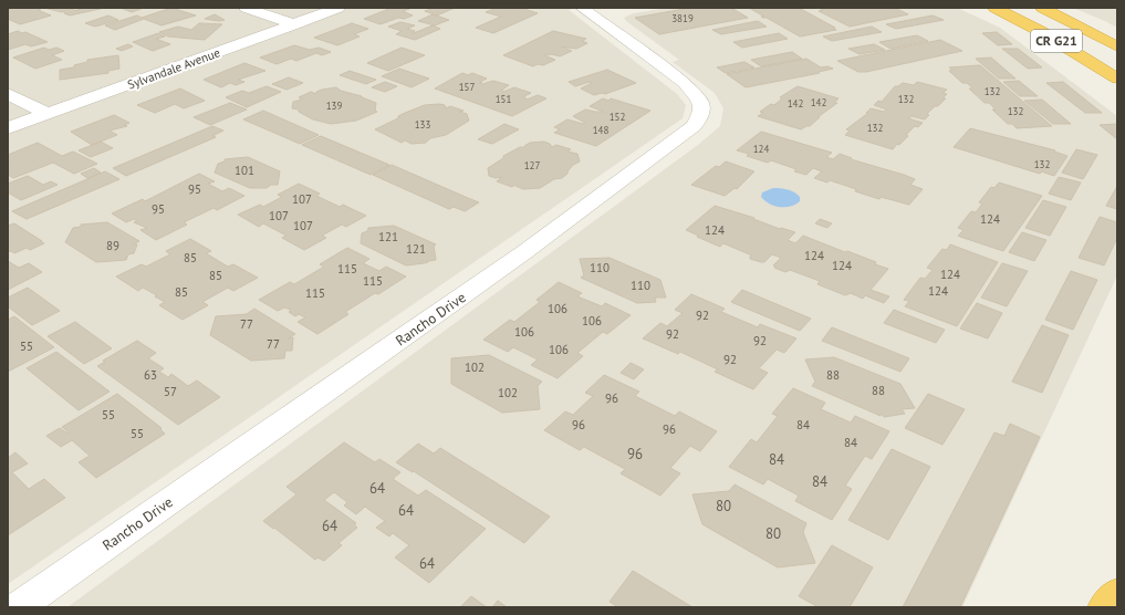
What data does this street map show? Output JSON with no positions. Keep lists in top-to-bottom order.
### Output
{
  "streets": {
    "highway": ["CR G21"],
    "street": ["Sylvandale Avenue", "Rancho Drive"]
  },
  "house_numbers": [
    "3819",
    "157",
    "132",
    "151",
    "132",
    "142",
    "142",
    "139",
    "132",
    "152",
    "133",
    "132",
    "148",
    "124",
    "132",
    "127",
    "101",
    "95",
    "107",
    "95",
    "107",
    "124",
    "107",
    "124",
    "121",
    "89",
    "121",
    "124",
    "85",
    "124",
    "110",
    "115",
    "124",
    "85",
    "115",
    "110",
    "124",
    "85",
    "115",
    "106",
    "92",
    "106",
    "77",
    "106",
    "92",
    "92",
    "77",
    "55",
    "106",
    "92",
    "102",
    "63",
    "88",
    "88",
    "57",
    "102",
    "96",
    "55",
    "96",
    "84",
    "96",
    "55",
    "84",
    "96",
    "84",
    "84",
    "64",
    "80",
    "64",
    "64",
    "80",
    "64"
  ]
}
